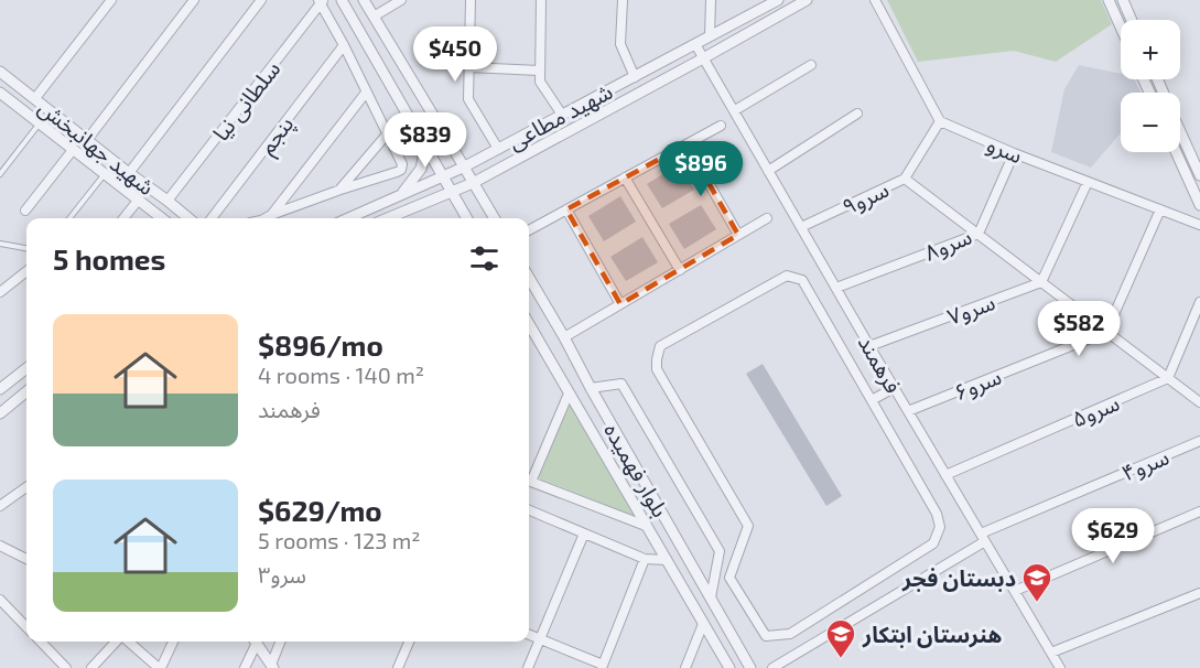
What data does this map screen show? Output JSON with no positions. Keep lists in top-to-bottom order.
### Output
{
  "streets": {
    "street": [
      "سلطانی نیا",
      "شهید مطاعی",
      "پنجم",
      "شهید جهانبخش",
      "سرو",
      "سرو۹",
      "سرو۸",
      "سرو۷",
      "فرهمند",
      "سرو۶",
      "سرو۵",
      "سرو۴",
      "بلوار فهمیده"
    ]
  },
  "crossings": [
    ["سلطانی نیا", "شهید جهانبخش"],
    ["شهید مطاعی", "فرهمند"],
    ["سرو", "سرو۹"],
    ["سرو", "سرو۸"],
    ["سرو۹", "فرهمند"],
    ["سرو۸", "فرهمند"],
    ["سرو۷", "فرهمند"],
    ["فرهمند", "سرو۶"],
    ["فرهمند", "سرو۵"],
    ["فرهمند", "سرو۴"]
  ],
  "places": {
    "school or university": ["دبستان فجر", "هنرستان ابتکار"]
  },
  "page": {
    "map_buttons": ["+", "−"],
    "price": [
      "$450",
      "$839",
      "$896",
      "$582",
      "$629"
    ],
    "heading": "5 homes",
    "list": [
      {
        "name": "$896/mo",
        "note": "4 rooms · 140 m² · فرهمند"
      },
      {
        "name": "$629/mo",
        "note": "5 rooms · 123 m² · سرو۳"
      }
    ]
  }
}
